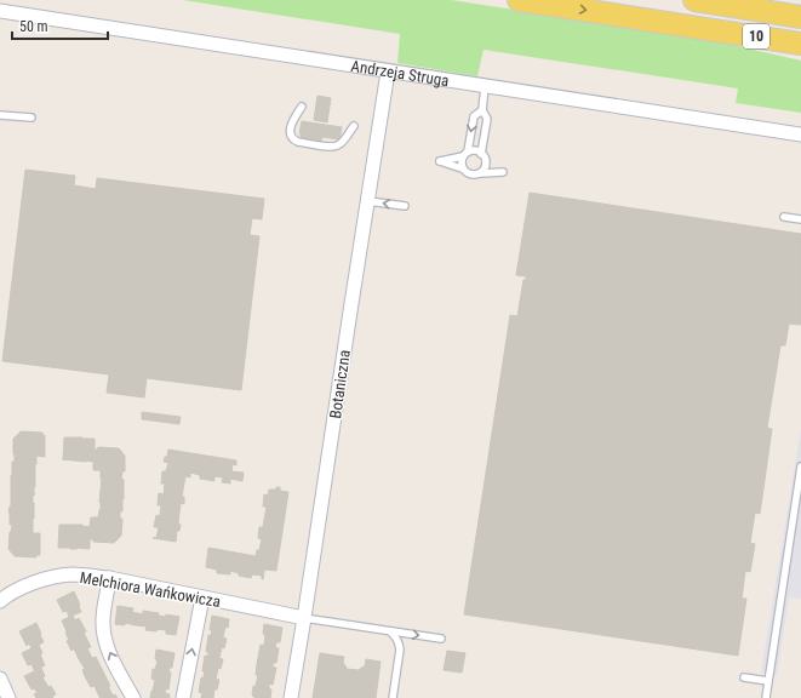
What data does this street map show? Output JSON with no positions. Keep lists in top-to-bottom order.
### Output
{
  "streets": {
    "main road": ["10"],
    "street": ["Andrzeja Struga", "Botaniczna", "Melchiora Wańkowicza"]
  },
  "crossings": [
    ["Andrzeja Struga", "Botaniczna"],
    ["Botaniczna", "Melchiora Wańkowicza"]
  ],
  "scale_bar": "50 m"
}
